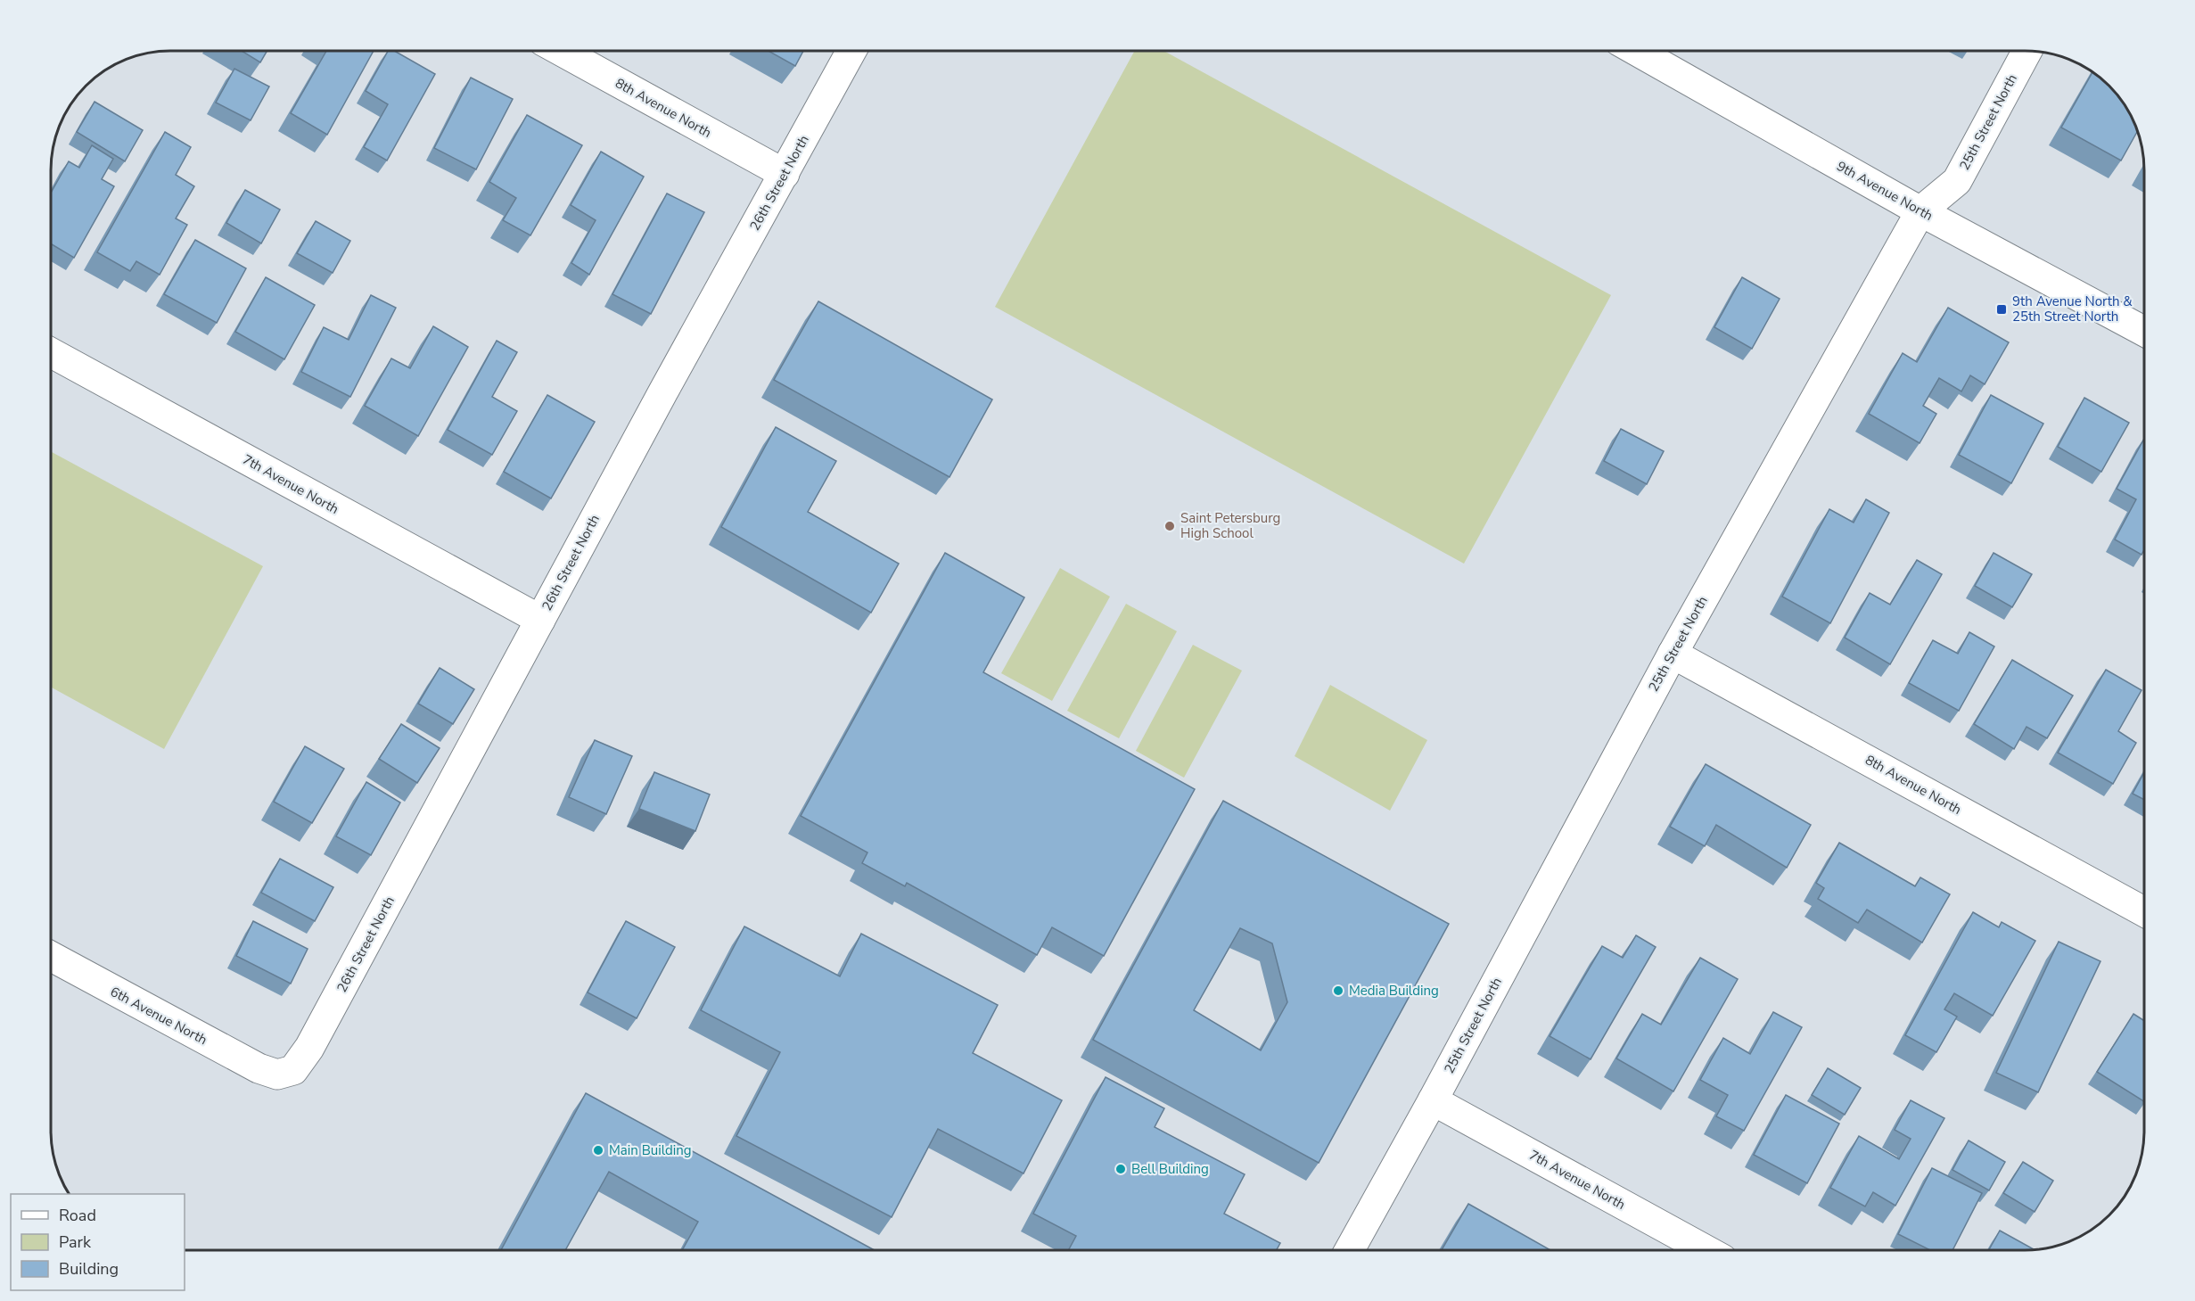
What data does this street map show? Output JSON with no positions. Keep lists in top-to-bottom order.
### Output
{
  "streets": {
    "street": [
      "8th Avenue North",
      "25th Street North",
      "26th Street North",
      "9th Avenue North",
      "7th Avenue North",
      "6th Avenue North"
    ]
  },
  "crossings": [
    ["8th Avenue North", "25th Street North"],
    ["8th Avenue North", "26th Street North"],
    ["25th Street North", "9th Avenue North"],
    ["25th Street North", "7th Avenue North"],
    ["26th Street North", "7th Avenue North"],
    ["26th Street North", "6th Avenue North"]
  ],
  "places": {
    "transit": ["9th Avenue North & 25th Street North"],
    "other": [
      "Saint Petersburg High School",
      "Media Building",
      "Main Building",
      "Bell Building"
    ]
  },
  "legend": ["Road", "Park", "Building"]
}
